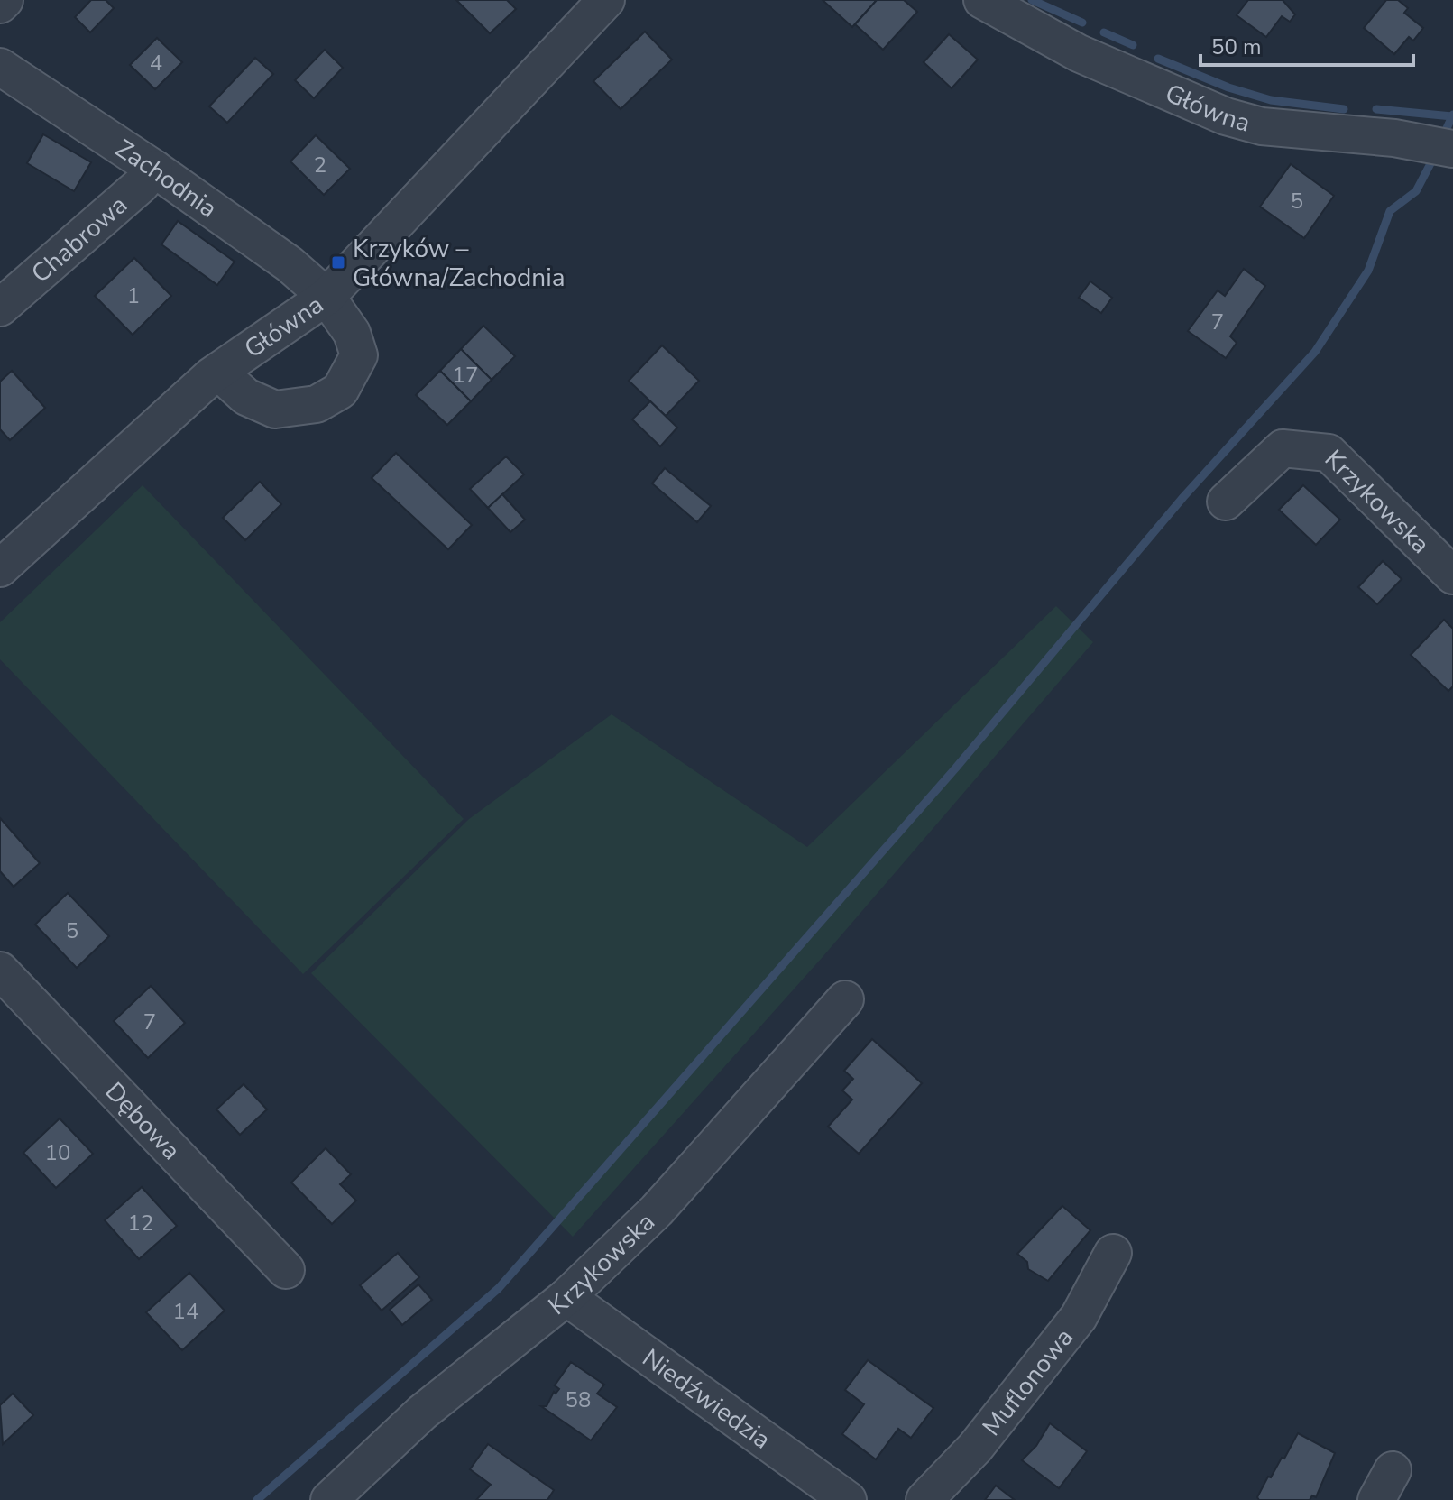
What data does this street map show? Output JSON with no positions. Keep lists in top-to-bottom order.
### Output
{
  "streets": {
    "street": [
      "Główna",
      "Zachodnia",
      "Chabrowa",
      "Krzykowska",
      "Dębowa",
      "Muflonowa",
      "Niedźwiedzia"
    ]
  },
  "crossings": [
    ["Główna", "Zachodnia"],
    ["Zachodnia", "Chabrowa"],
    ["Krzykowska", "Niedźwiedzia"]
  ],
  "places": {
    "transit": ["Krzyków – Główna/Zachodnia"]
  },
  "house_numbers": [
    "4",
    "2",
    "5",
    "1",
    "7",
    "17",
    "5",
    "7",
    "10",
    "12",
    "14",
    "58"
  ],
  "scale_bar": "50 m"
}
